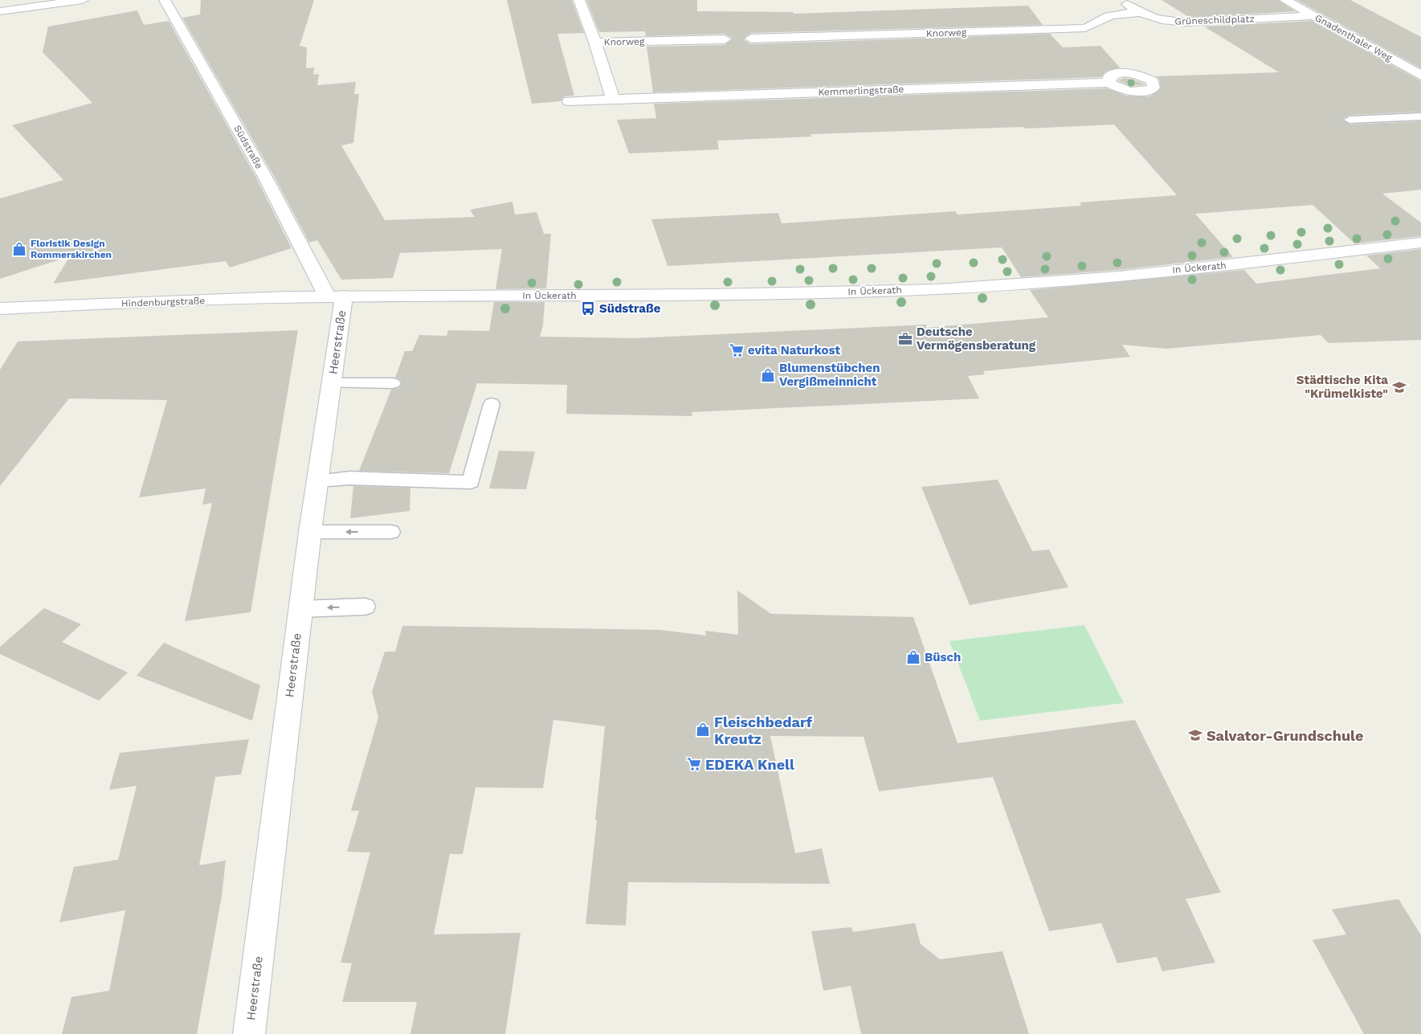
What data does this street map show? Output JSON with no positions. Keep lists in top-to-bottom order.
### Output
{
  "streets": {
    "street": [
      "Grüneschildplatz",
      "Knorweg",
      "Gnadenthaler Weg",
      "Kemmerlingstraße",
      "Südstraße",
      "In Ückerath",
      "Hindenburgstraße",
      "Heerstraße"
    ]
  },
  "crossings": [
    ["Grüneschildplatz", "Knorweg"],
    ["Grüneschildplatz", "Gnadenthaler Weg"],
    ["Südstraße", "In Ückerath"],
    ["Südstraße", "Hindenburgstraße"],
    ["Südstraße", "Heerstraße"],
    ["In Ückerath", "Hindenburgstraße"],
    ["In Ückerath", "Heerstraße"],
    ["Hindenburgstraße", "Heerstraße"]
  ],
  "places": {
    "shop": [
      "Floristik Design Rommerskirchen",
      "Blumenstübchen Vergißmeinnicht",
      "Büsch",
      "Fleischbedarf Kreutz"
    ],
    "bus stop": ["Südstraße"],
    "office": ["Deutsche Vermögensberatung"],
    "supermarket": ["evita Naturkost", "EDEKA Knell"],
    "school or university": ["Städtische Kita \"Krümelkiste\"", "Salvator-Grundschule"]
  }
}
